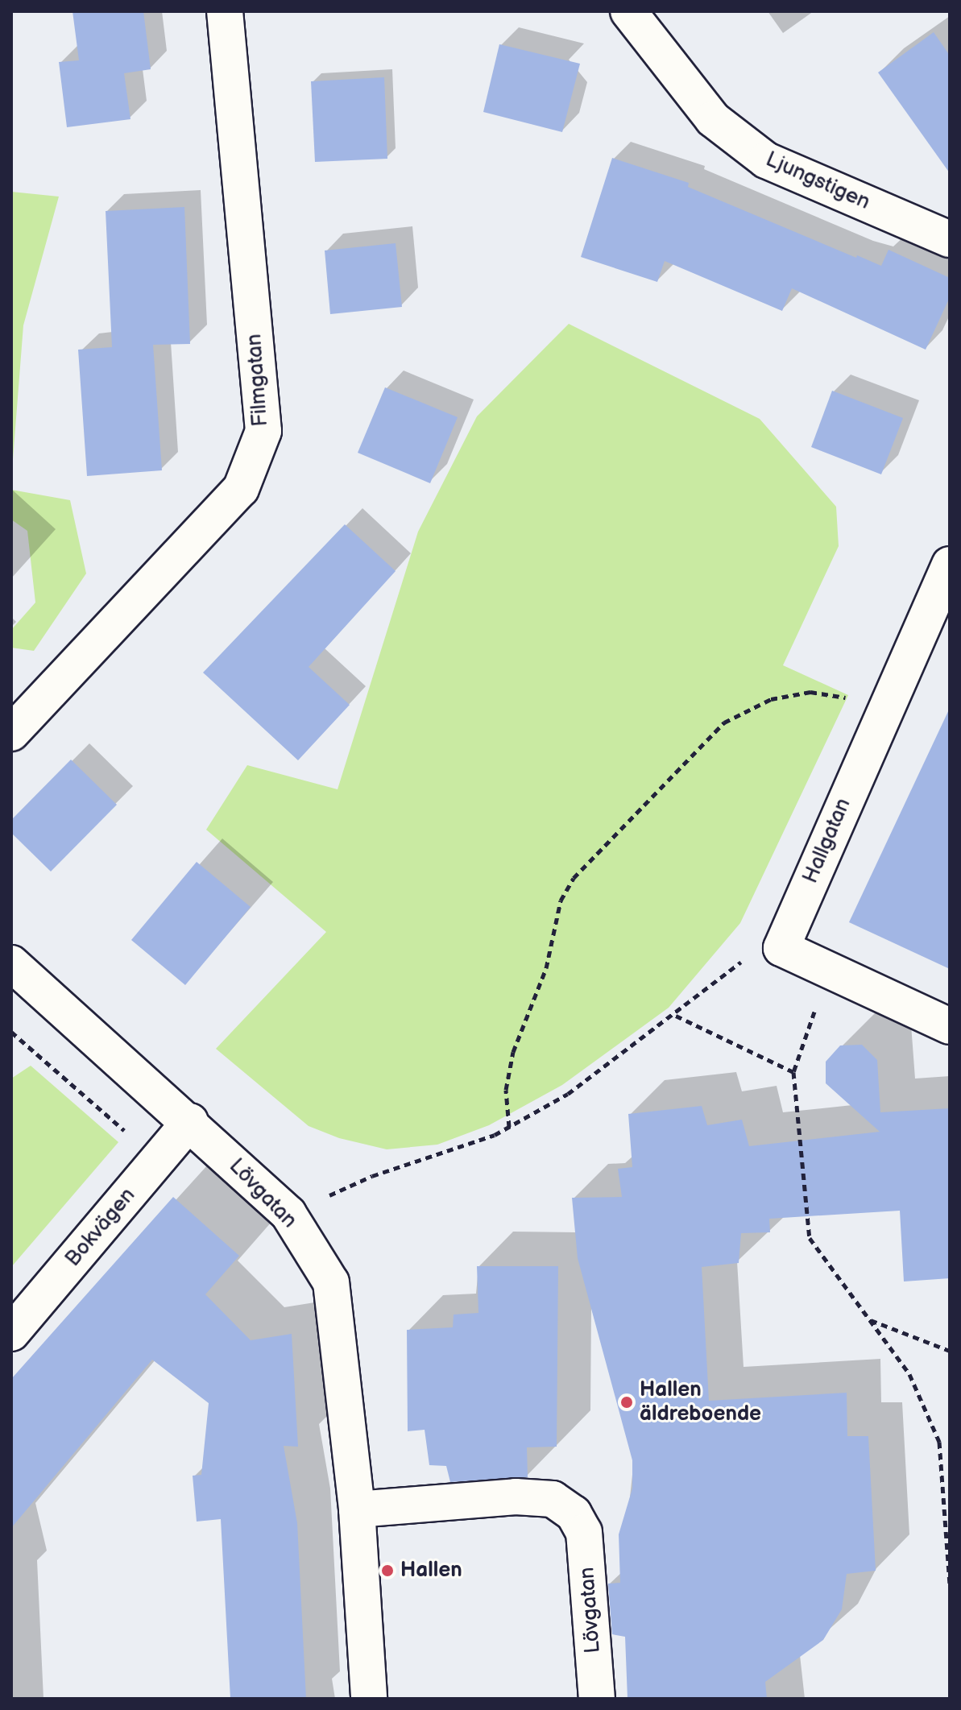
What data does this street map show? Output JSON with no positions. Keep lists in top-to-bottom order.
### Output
{
  "streets": {
    "street": [
      "Ljungstigen",
      "Filmgatan",
      "Hallgatan",
      "Lövgatan",
      "Bokvägen"
    ]
  },
  "crossings": [
    ["Lövgatan", "Bokvägen"]
  ],
  "places": ["Hallen äldreboende", "Hallen"]
}
